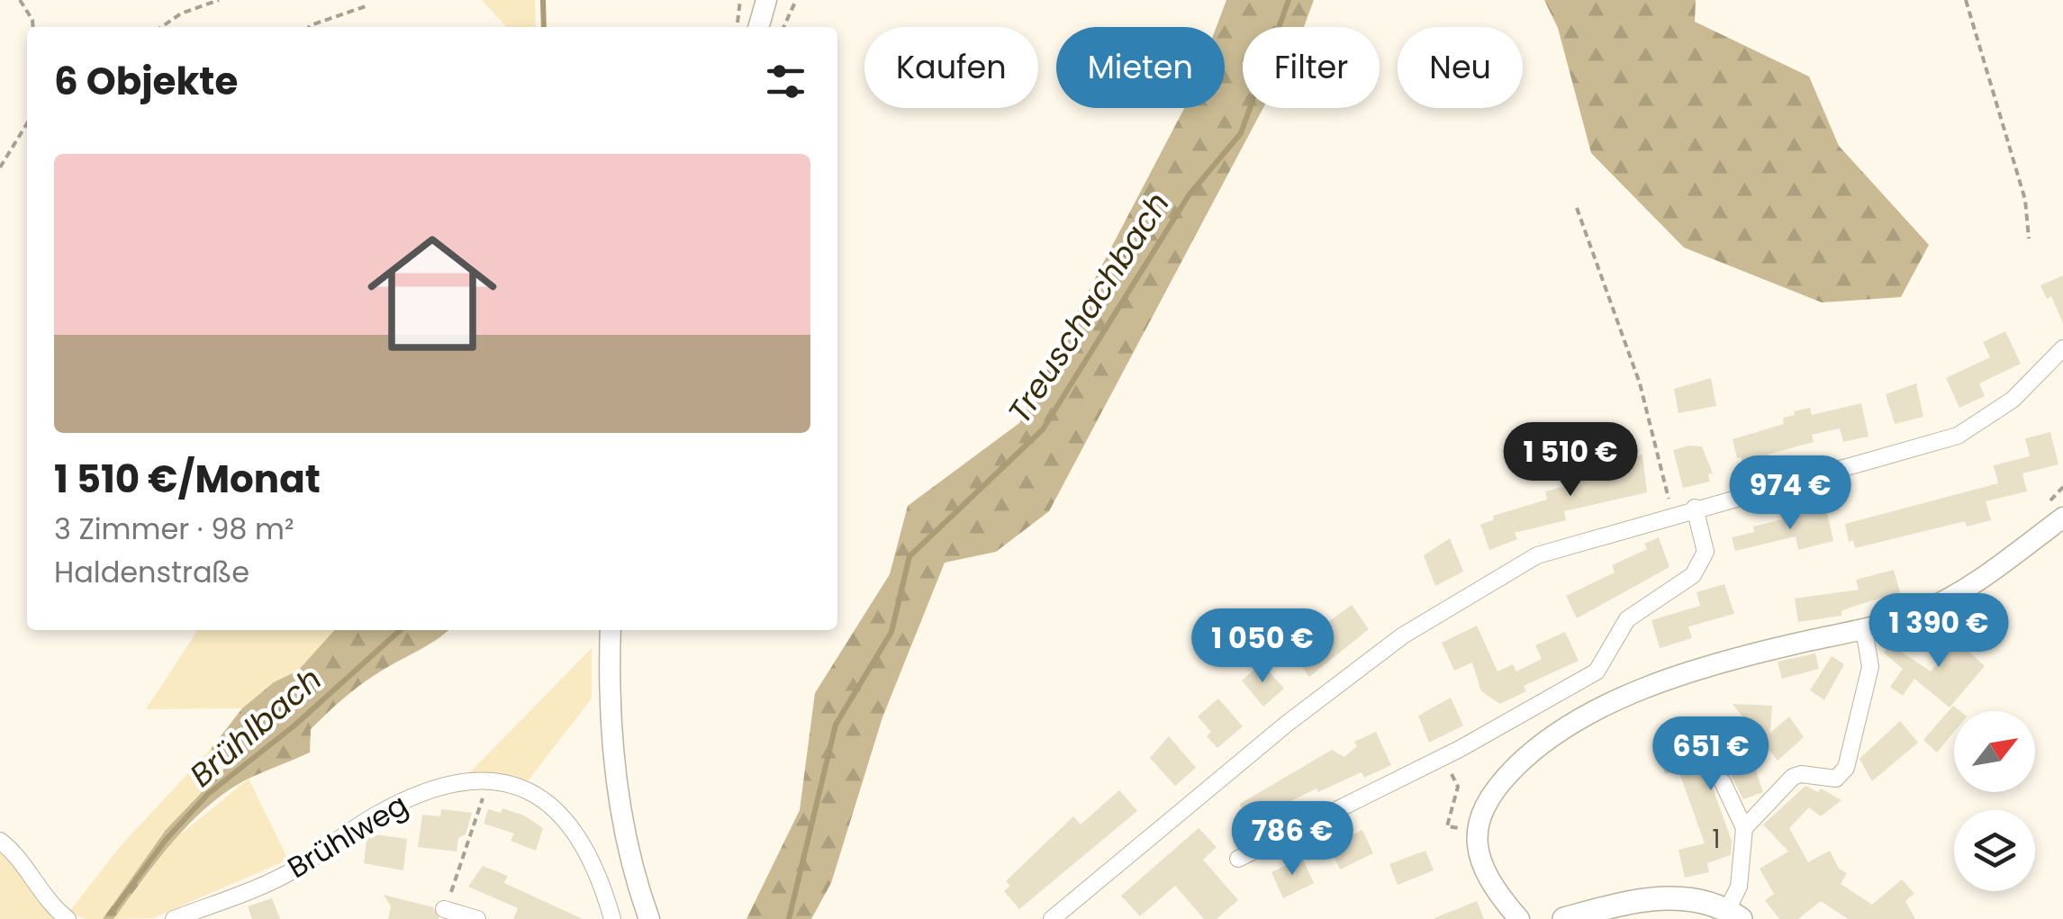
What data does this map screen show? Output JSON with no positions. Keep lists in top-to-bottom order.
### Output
{
  "streets": {
    "street": ["Brühlweg"]
  },
  "water": ["Treuschachbach", "Brühlbach"],
  "house_numbers": ["1"],
  "north": "top right",
  "page": {
    "chip": [
      "Kaufen",
      "Mieten",
      "Filter",
      "Neu"
    ],
    "heading": "6 Objekte",
    "list": [
      {
        "name": "1 510 €/Monat",
        "note": "3 Zimmer · 98 m² · Haldenstraße"
      }
    ],
    "price": [
      "1 510 €",
      "974 €",
      "1 390 €",
      "1 050 €",
      "651 €",
      "786 €"
    ]
  }
}
